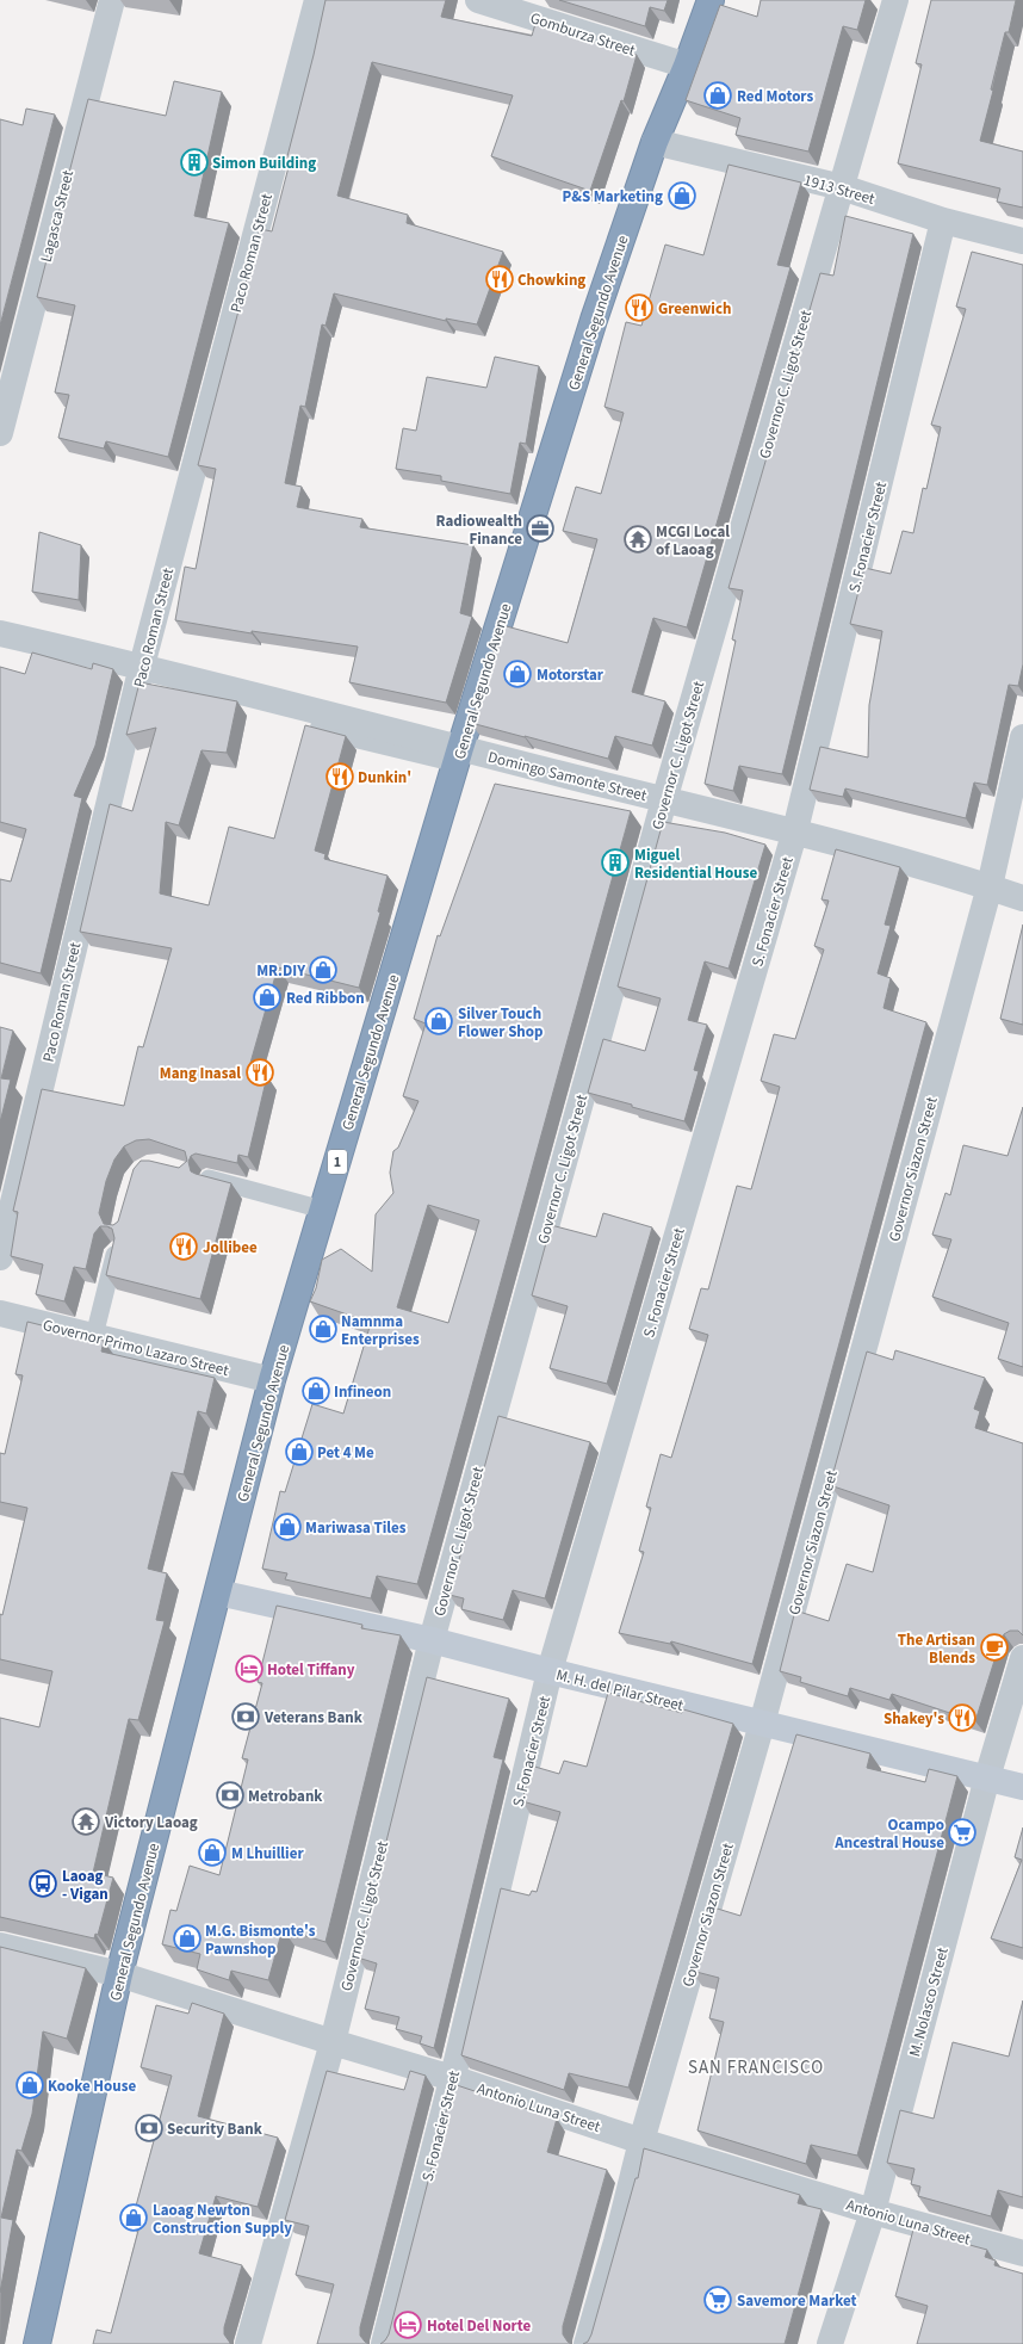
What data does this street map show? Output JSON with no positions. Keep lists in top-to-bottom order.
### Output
{
  "streets": {
    "highway": ["General Segundo Avenue", "1"],
    "street": [
      "Gomburza Street",
      "1913 Street",
      "Lagasca Street",
      "Paco Roman Street",
      "Governor C. Ligot Street",
      "S. Fonacier Street",
      "Domingo Samonte Street",
      "Governor Siazon Street",
      "Governor Primo Lazaro Street",
      "M. H. del Pilar Street",
      "M. Nolasco Street",
      "Antonio Luna Street"
    ]
  },
  "crossings": [
    ["Gomburza Street", "General Segundo Avenue"],
    ["1913 Street", "General Segundo Avenue"],
    ["1913 Street", "Governor C. Ligot Street"],
    ["1913 Street", "S. Fonacier Street"],
    ["Paco Roman Street", "Domingo Samonte Street"],
    ["General Segundo Avenue", "Domingo Samonte Street"],
    ["General Segundo Avenue", "Governor Primo Lazaro Street"],
    ["General Segundo Avenue", "M. H. del Pilar Street"],
    ["General Segundo Avenue", "Antonio Luna Street"],
    ["Governor C. Ligot Street", "Domingo Samonte Street"],
    ["Governor C. Ligot Street", "M. H. del Pilar Street"],
    ["Governor C. Ligot Street", "Antonio Luna Street"],
    ["S. Fonacier Street", "Domingo Samonte Street"],
    ["S. Fonacier Street", "M. H. del Pilar Street"],
    ["S. Fonacier Street", "Antonio Luna Street"],
    ["Domingo Samonte Street", "Governor Siazon Street"],
    ["Governor Siazon Street", "M. H. del Pilar Street"],
    ["Governor Siazon Street", "Antonio Luna Street"],
    ["M. H. del Pilar Street", "M. Nolasco Street"],
    ["M. Nolasco Street", "Antonio Luna Street"]
  ],
  "districts": ["SAN FRANCISCO"],
  "places": {
    "shop": [
      "Red Motors",
      "P&S Marketing",
      "Motorstar",
      "MR.DIY",
      "Red Ribbon",
      "Silver Touch Flower Shop",
      "Namnma Enterprises",
      "Infineon",
      "Pet 4 Me",
      "Mariwasa Tiles",
      "M Lhuillier",
      "M.G. Bismonte's Pawnshop",
      "Kooke House",
      "Laoag Newton Construction Supply"
    ],
    "building": ["Simon Building", "Miguel Residential House"],
    "restaurant": [
      "Chowking",
      "Greenwich",
      "Dunkin'",
      "Mang Inasal",
      "Jollibee",
      "Shakey's"
    ],
    "office": ["Radiowealth Finance"],
    "temple": ["MCGI Local of Laoag", "Victory Laoag"],
    "cafe": ["The Artisan Blends"],
    "hotel": ["Hotel Tiffany", "Hotel Del Norte"],
    "bank": ["Veterans Bank", "Metrobank", "Security Bank"],
    "supermarket": ["Ocampo Ancestral House", "Savemore Market"],
    "bus stop": ["Laoag - Vigan"]
  }
}
